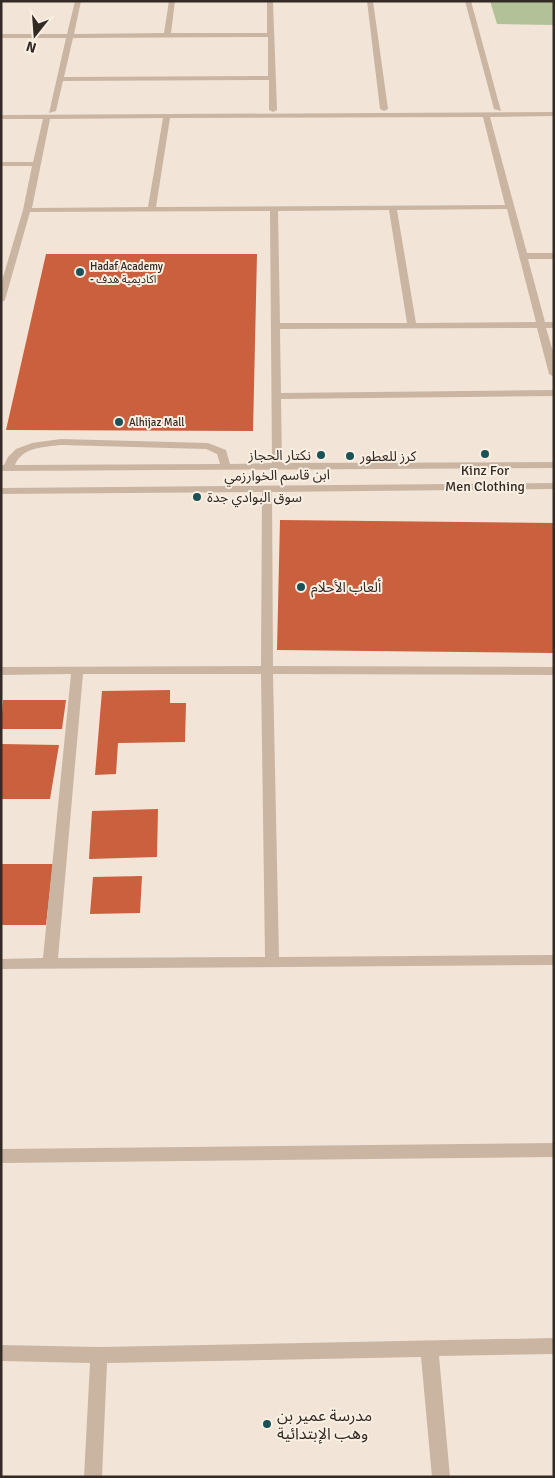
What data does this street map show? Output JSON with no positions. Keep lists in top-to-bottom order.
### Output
{
  "streets": {
    "street": ["ابن قاسم الخوارزمي"]
  },
  "places": [
    "Hadaf Academy - اكاديمية هدف",
    "Alhijaz Mall",
    "Kinz For Men Clothing",
    "نكتار الحجاز",
    "كرز للعطور",
    "سوق البوادي جدة",
    "ألعاب الأحلام",
    "مدرسة عمير بن وهب الإبتدائية"
  ],
  "north": "bottom"
}
